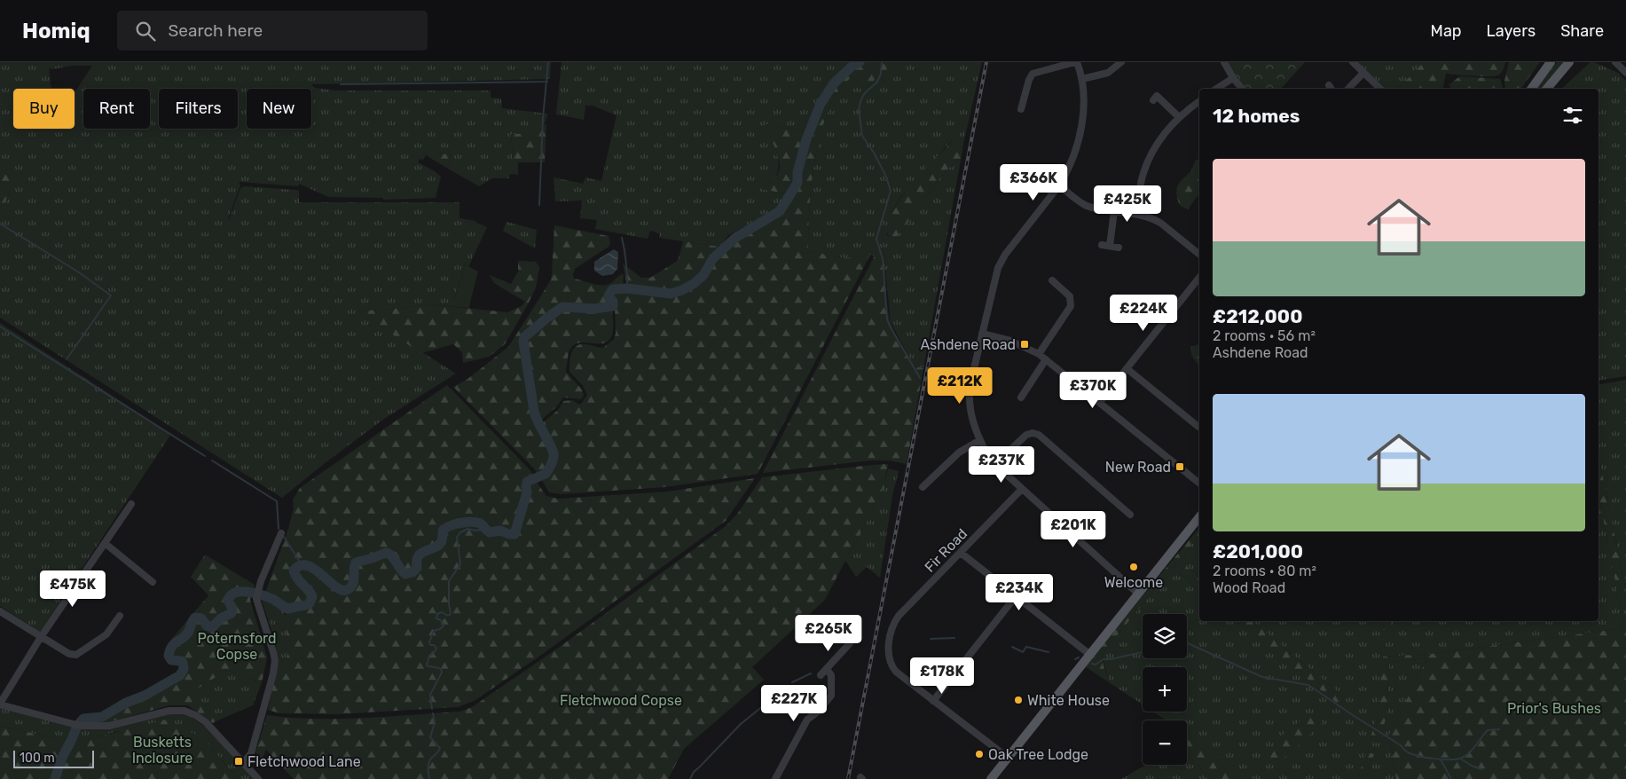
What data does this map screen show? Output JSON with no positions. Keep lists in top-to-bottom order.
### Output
{
  "streets": {
    "street": ["Fir Road"]
  },
  "parks": [
    "Poternsford Copse",
    "Fletchwood Copse",
    "Prior's Bushes",
    "Busketts Inclosure"
  ],
  "places": {
    "transit": ["Ashdene Road", "New Road", "Fletchwood Lane"],
    "other": ["Welcome", "White House", "Oak Tree Lodge"]
  },
  "scale_bar": "100 m",
  "page": {
    "header": "Homiq",
    "search": "Search here",
    "nav": ["Map", "Layers", "Share"],
    "chip": [
      "Buy",
      "Rent",
      "Filters",
      "New"
    ],
    "heading": "12 homes",
    "list": [
      {
        "name": "£212,000",
        "note": "2 rooms · 56 m² · Ashdene Road"
      },
      {
        "name": "£201,000",
        "note": "2 rooms · 80 m² · Wood Road"
      }
    ],
    "price": [
      "£366K",
      "£425K",
      "£224K",
      "£212K",
      "£370K",
      "£237K",
      "£201K",
      "£475K",
      "£234K",
      "£265K",
      "£178K",
      "£227K"
    ],
    "map_buttons": ["+", "−"],
    "scale": "100 m"
  }
}
